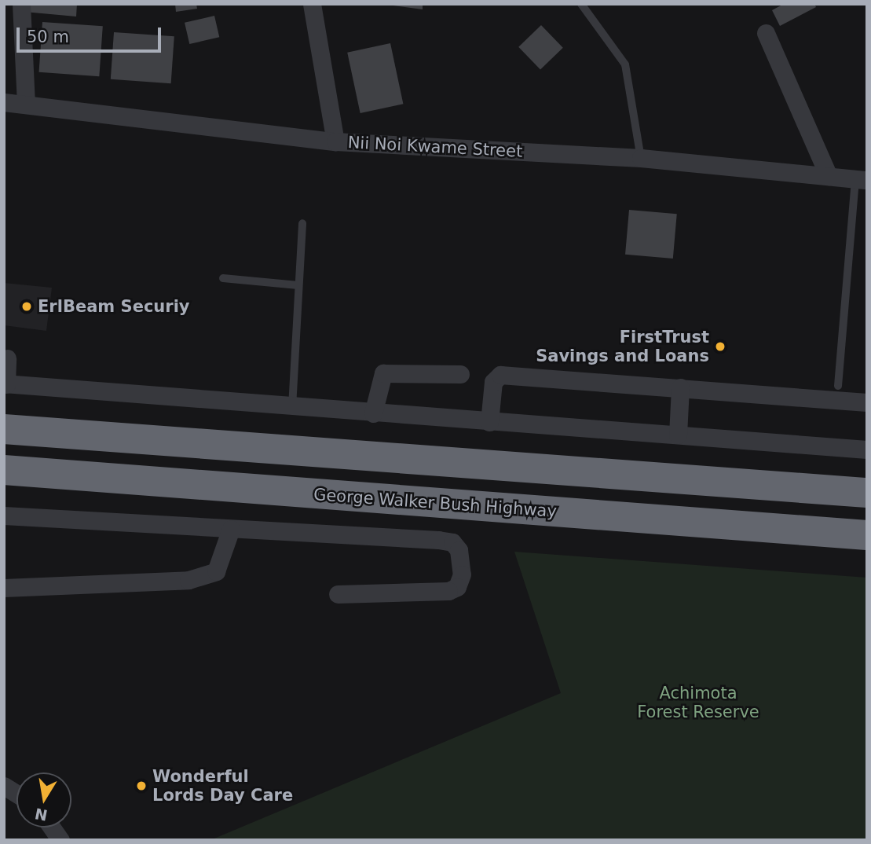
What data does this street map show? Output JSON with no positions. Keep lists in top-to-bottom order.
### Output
{
  "streets": {
    "highway": ["George Walker Bush Highway"],
    "street": ["Nii Noi Kwame Street"]
  },
  "parks": ["Achimota Forest Reserve"],
  "places": ["ErlBeam Securiy", "FirstTrust Savings and Loans", "Wonderful Lords Day Care"],
  "scale_bar": "50 m",
  "north": "bottom"
}
